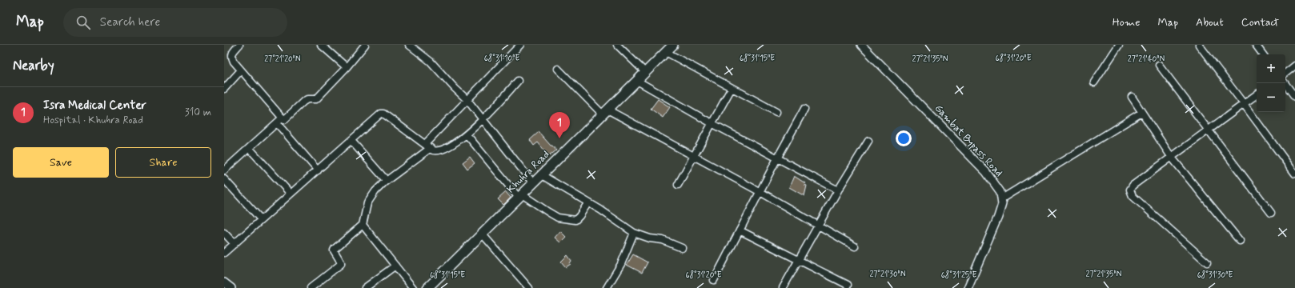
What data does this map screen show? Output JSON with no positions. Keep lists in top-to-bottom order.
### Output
{
  "streets": {
    "main road": ["Khuhra Road"],
    "street": ["Gambat Bypass Road"]
  },
  "page": {
    "header": "Map",
    "search": "Search here",
    "nav": [
      "Home",
      "Map",
      "About",
      "Contact"
    ],
    "heading": "Nearby",
    "map_buttons": ["+", "−"],
    "list": [
      {
        "mark": "1",
        "name": "Isra Medical Center",
        "note": "Hospital · Khuhra Road",
        "value": "310 m"
      }
    ],
    "pins": "1",
    "buttons": ["Save", "Share"]
  },
  "coordinates": [
    "68°31'10\"E",
    "68°31'15\"E",
    "68°31'20\"E",
    "27°21'20\"N",
    "27°21'35\"N",
    "27°21'40\"N",
    "27°21'30\"N",
    "68°31'25\"E",
    "68°31'30\"E"
  ]
}
